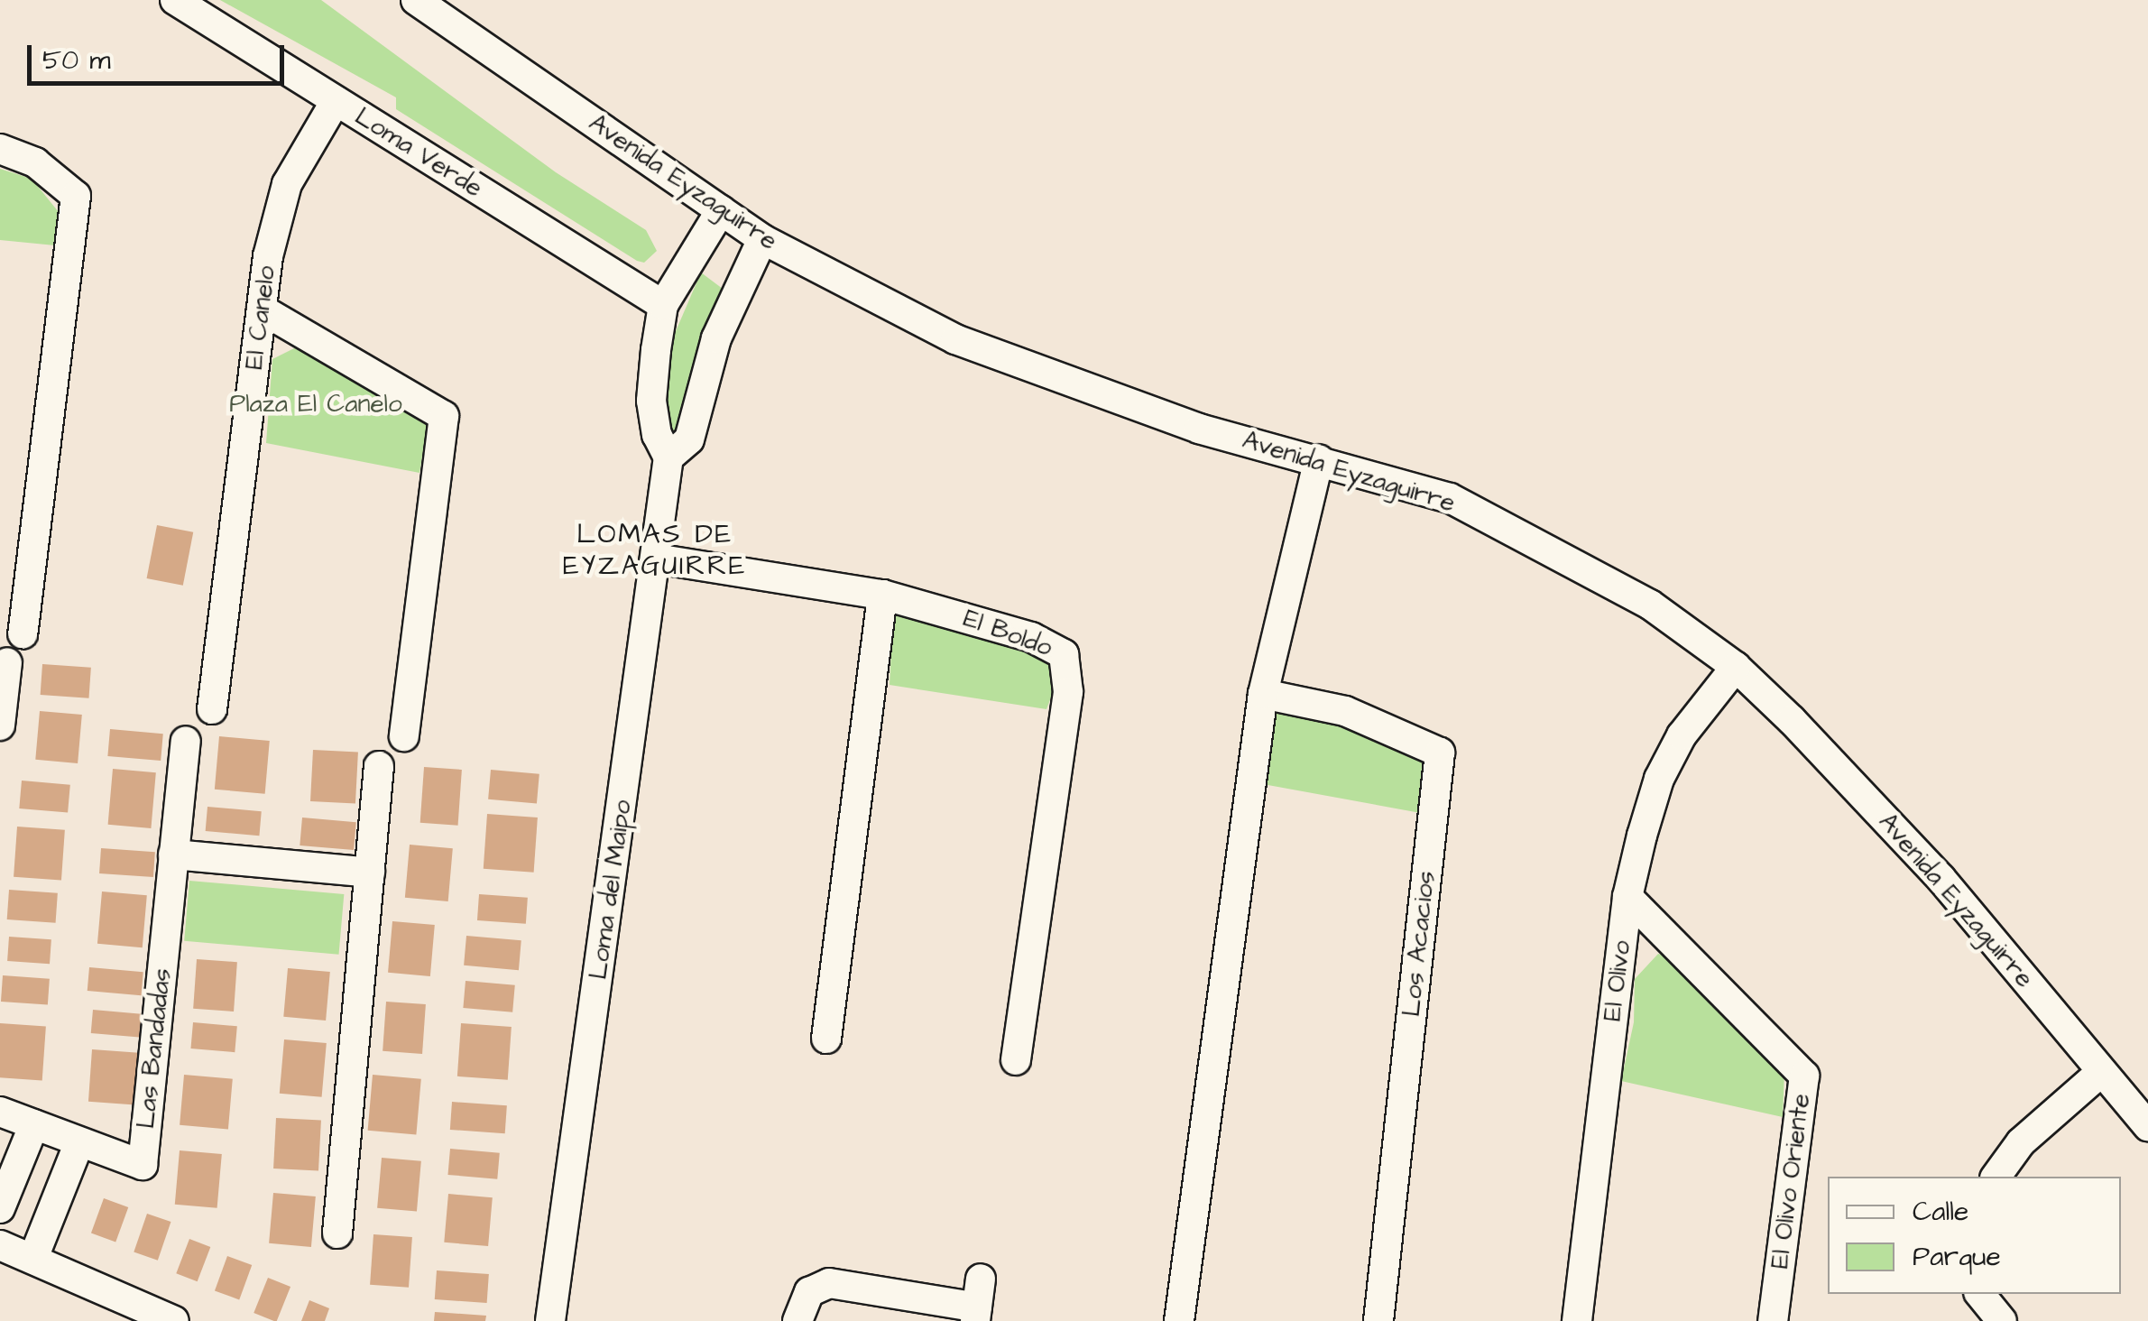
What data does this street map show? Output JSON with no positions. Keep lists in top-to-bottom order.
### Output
{
  "streets": {
    "street": [
      "Loma Verde",
      "Avenida Eyzaguirre",
      "El Canelo",
      "El Boldo",
      "Loma del Maipo",
      "Los Acacios",
      "El Olivo",
      "Las Bandadas",
      "El Olivo Oriente"
    ]
  },
  "crossings": [
    ["Loma Verde", "El Canelo"],
    ["Loma Verde", "Loma del Maipo"],
    ["Avenida Eyzaguirre", "Loma del Maipo"],
    ["Avenida Eyzaguirre", "El Olivo"],
    ["El Boldo", "Loma del Maipo"],
    ["El Olivo", "El Olivo Oriente"]
  ],
  "districts": ["LOMAS DE EYZAGUIRRE"],
  "parks": ["Plaza El Canelo"],
  "legend": ["Calle", "Parque"],
  "scale_bar": "50 m"
}
